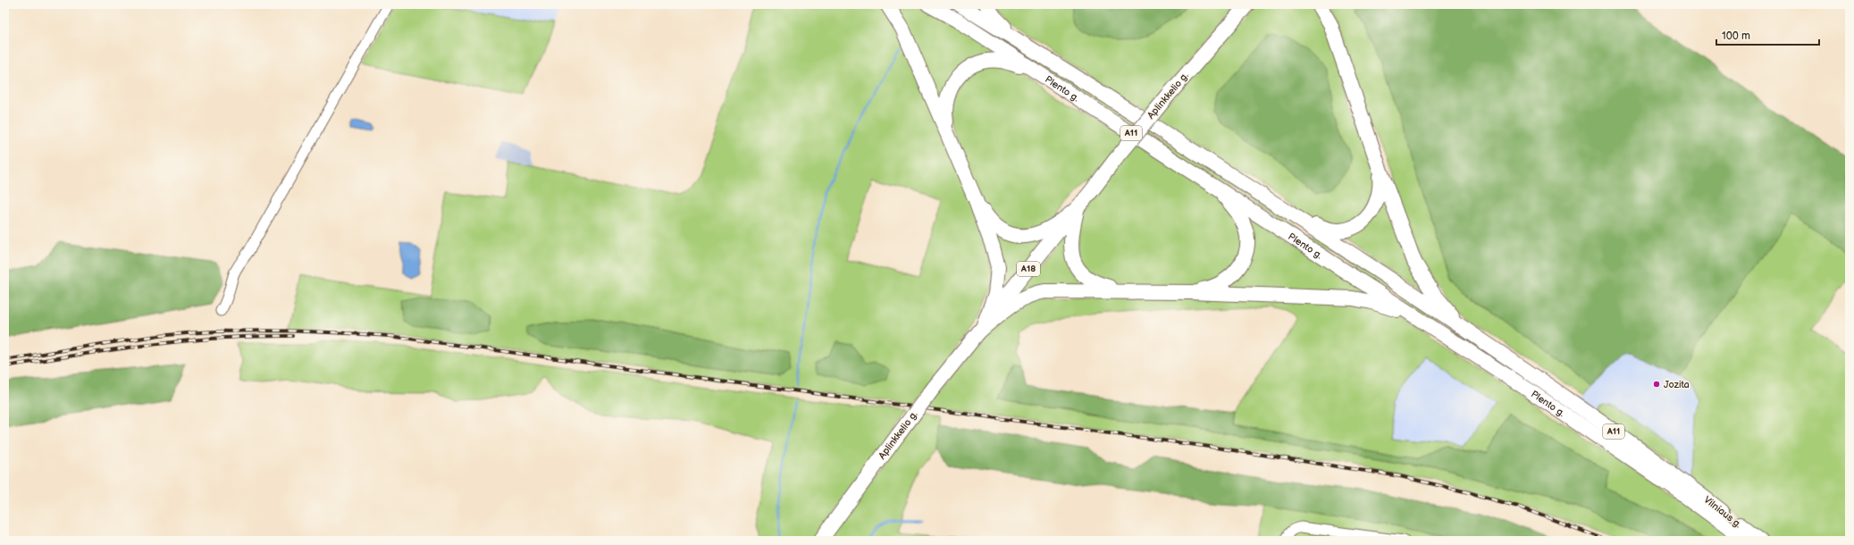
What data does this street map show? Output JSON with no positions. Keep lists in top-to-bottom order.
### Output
{
  "streets": {
    "highway": [
      "Plento g.",
      "Aplinkkelio g.",
      "A11",
      "A18",
      "Vilniaus g."
    ]
  },
  "crossings": [
    ["Plento g.", "Vilniaus g."]
  ],
  "places": ["Jozita"],
  "scale_bar": "100 m"
}
